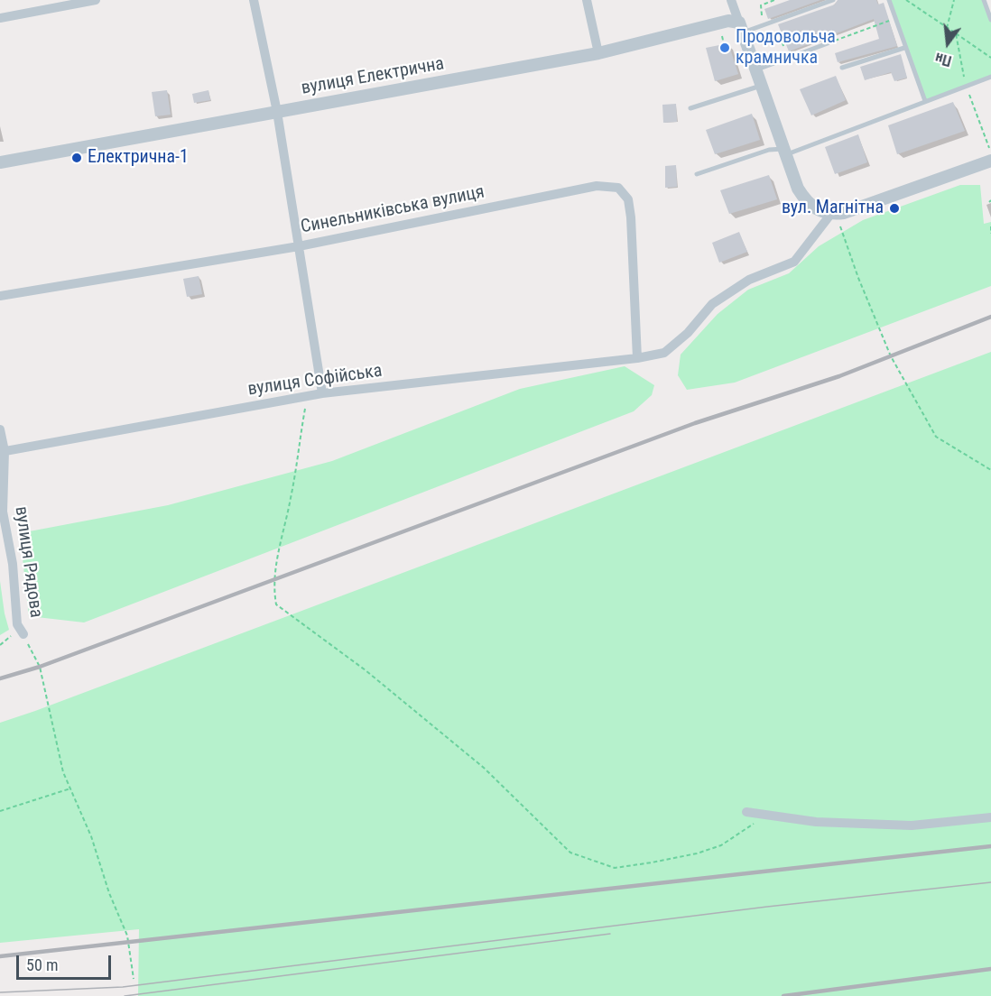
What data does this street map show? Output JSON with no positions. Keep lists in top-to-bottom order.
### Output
{
  "streets": {
    "street": [
      "вулиця Електрична",
      "Синельниківська вулиця",
      "вулиця Софійська",
      "вулиця Рядова"
    ]
  },
  "crossings": [
    ["Синельниківська вулиця", "вулиця Софійська"],
    ["вулиця Софійська", "вулиця Рядова"]
  ],
  "places": ["Продовольча крамничка", "Електрична-1", "вул. Магнітна"],
  "scale_bar": "50 m",
  "north": "bottom"
}
